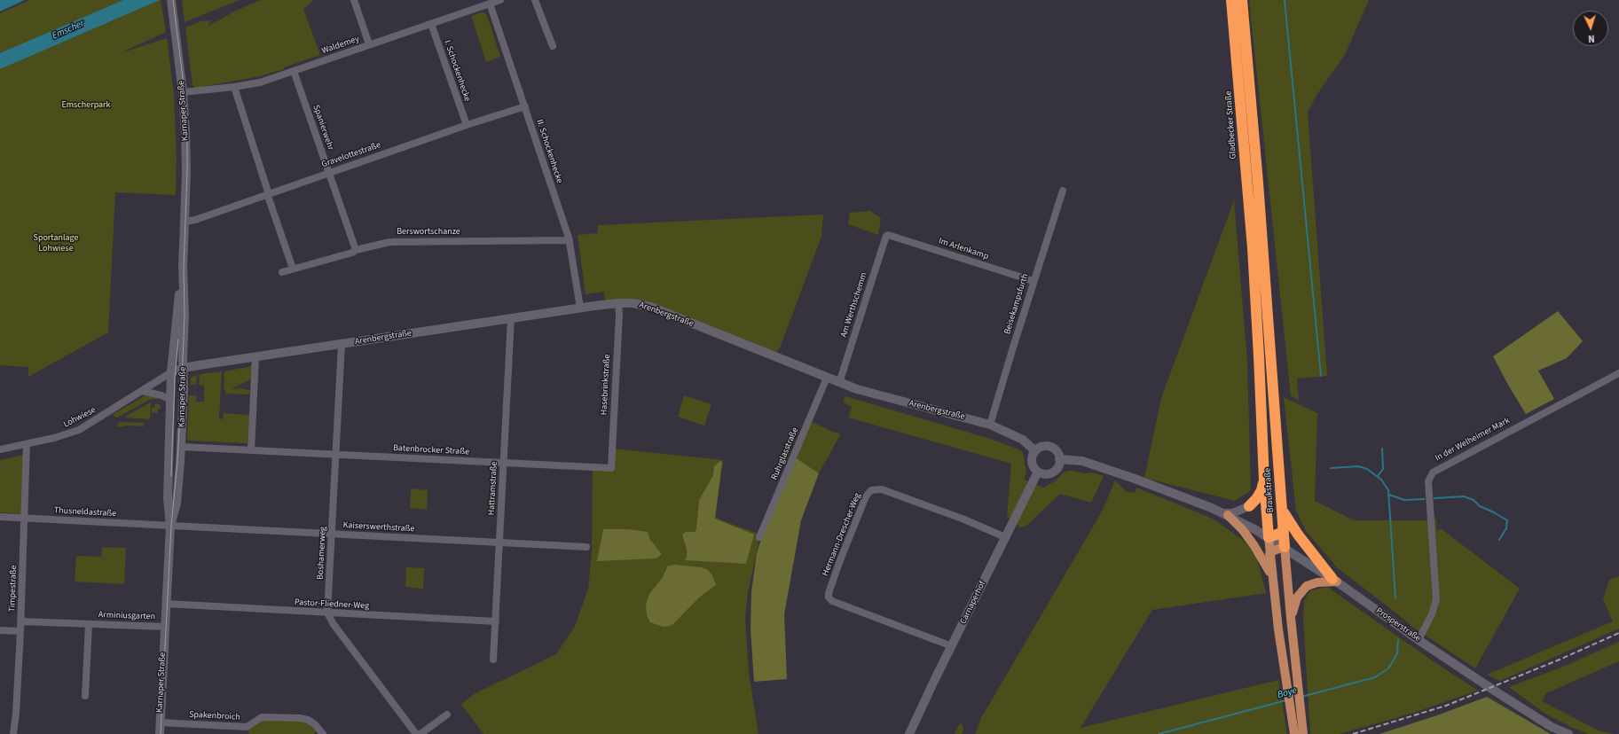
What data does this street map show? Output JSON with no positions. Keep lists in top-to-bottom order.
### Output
{
  "streets": {
    "highway": ["Gladbecker Straße", "Braukstraße"],
    "main road": [
      "Karnaper Straße",
      "Arenbergstraße",
      "Carnaperhof",
      "Prosperstraße"
    ],
    "street": [
      "Waldemey",
      "I. Schockenhecke",
      "Spanierwehr",
      "II. Schockenhecke",
      "Gravelottestraße",
      "Berswortschanze",
      "Im Arlenkamp",
      "Beisekampsfurth",
      "Am Werthschemm",
      "Hasebrinkstraße",
      "Lohwiese",
      "In der Welheimer Mark",
      "Batenbrocker Straße",
      "Ruhrglasstraße",
      "Hattramstraße",
      "Thusneldastraße",
      "Kaiserswerthstraße",
      "Hermann-Drescher-Weg",
      "Boshamerweg",
      "Timpestraße",
      "Pastor-Fliedner-Weg",
      "Arminiusgarten",
      "Spakenbroich"
    ]
  },
  "crossings": [
    ["Waldemey", "I. Schockenhecke"],
    ["Waldemey", "Karnaper Straße"],
    ["Waldemey", "Spanierwehr"],
    ["Waldemey", "II. Schockenhecke"],
    ["I. Schockenhecke", "Gravelottestraße"],
    ["Karnaper Straße", "Gravelottestraße"],
    ["Karnaper Straße", "Arenbergstraße"],
    ["Karnaper Straße", "Lohwiese"],
    ["Karnaper Straße", "Batenbrocker Straße"],
    ["Karnaper Straße", "Thusneldastraße"],
    ["Karnaper Straße", "Kaiserswerthstraße"],
    ["Karnaper Straße", "Pastor-Fliedner-Weg"],
    ["Karnaper Straße", "Arminiusgarten"],
    ["Karnaper Straße", "Spakenbroich"],
    ["Gladbecker Straße", "Braukstraße"],
    ["Spanierwehr", "Gravelottestraße"],
    ["Spanierwehr", "Berswortschanze"],
    ["II. Schockenhecke", "Gravelottestraße"],
    ["II. Schockenhecke", "Berswortschanze"],
    ["II. Schockenhecke", "Arenbergstraße"],
    ["Im Arlenkamp", "Beisekampsfurth"],
    ["Im Arlenkamp", "Am Werthschemm"],
    ["Beisekampsfurth", "Arenbergstraße"],
    ["Am Werthschemm", "Arenbergstraße"],
    ["Arenbergstraße", "Hasebrinkstraße"],
    ["Arenbergstraße", "Lohwiese"],
    ["Arenbergstraße", "Ruhrglasstraße"],
    ["Arenbergstraße", "Hattramstraße"],
    ["Arenbergstraße", "Boshamerweg"],
    ["Arenbergstraße", "Carnaperhof"],
    ["Hasebrinkstraße", "Batenbrocker Straße"],
    ["Lohwiese", "Timpestraße"],
    ["In der Welheimer Mark", "Prosperstraße"],
    ["Batenbrocker Straße", "Hattramstraße"],
    ["Batenbrocker Straße", "Boshamerweg"],
    ["Hattramstraße", "Kaiserswerthstraße"],
    ["Hattramstraße", "Pastor-Fliedner-Weg"],
    ["Braukstraße", "Prosperstraße"],
    ["Thusneldastraße", "Kaiserswerthstraße"],
    ["Thusneldastraße", "Timpestraße"],
    ["Kaiserswerthstraße", "Boshamerweg"],
    ["Hermann-Drescher-Weg", "Carnaperhof"],
    ["Boshamerweg", "Pastor-Fliedner-Weg"],
    ["Timpestraße", "Arminiusgarten"]
  ],
  "water": ["Emscher", "Boye"],
  "parks": ["Emscherpark", "Sportanlage Lohwiese"],
  "north": "bottom"
}
